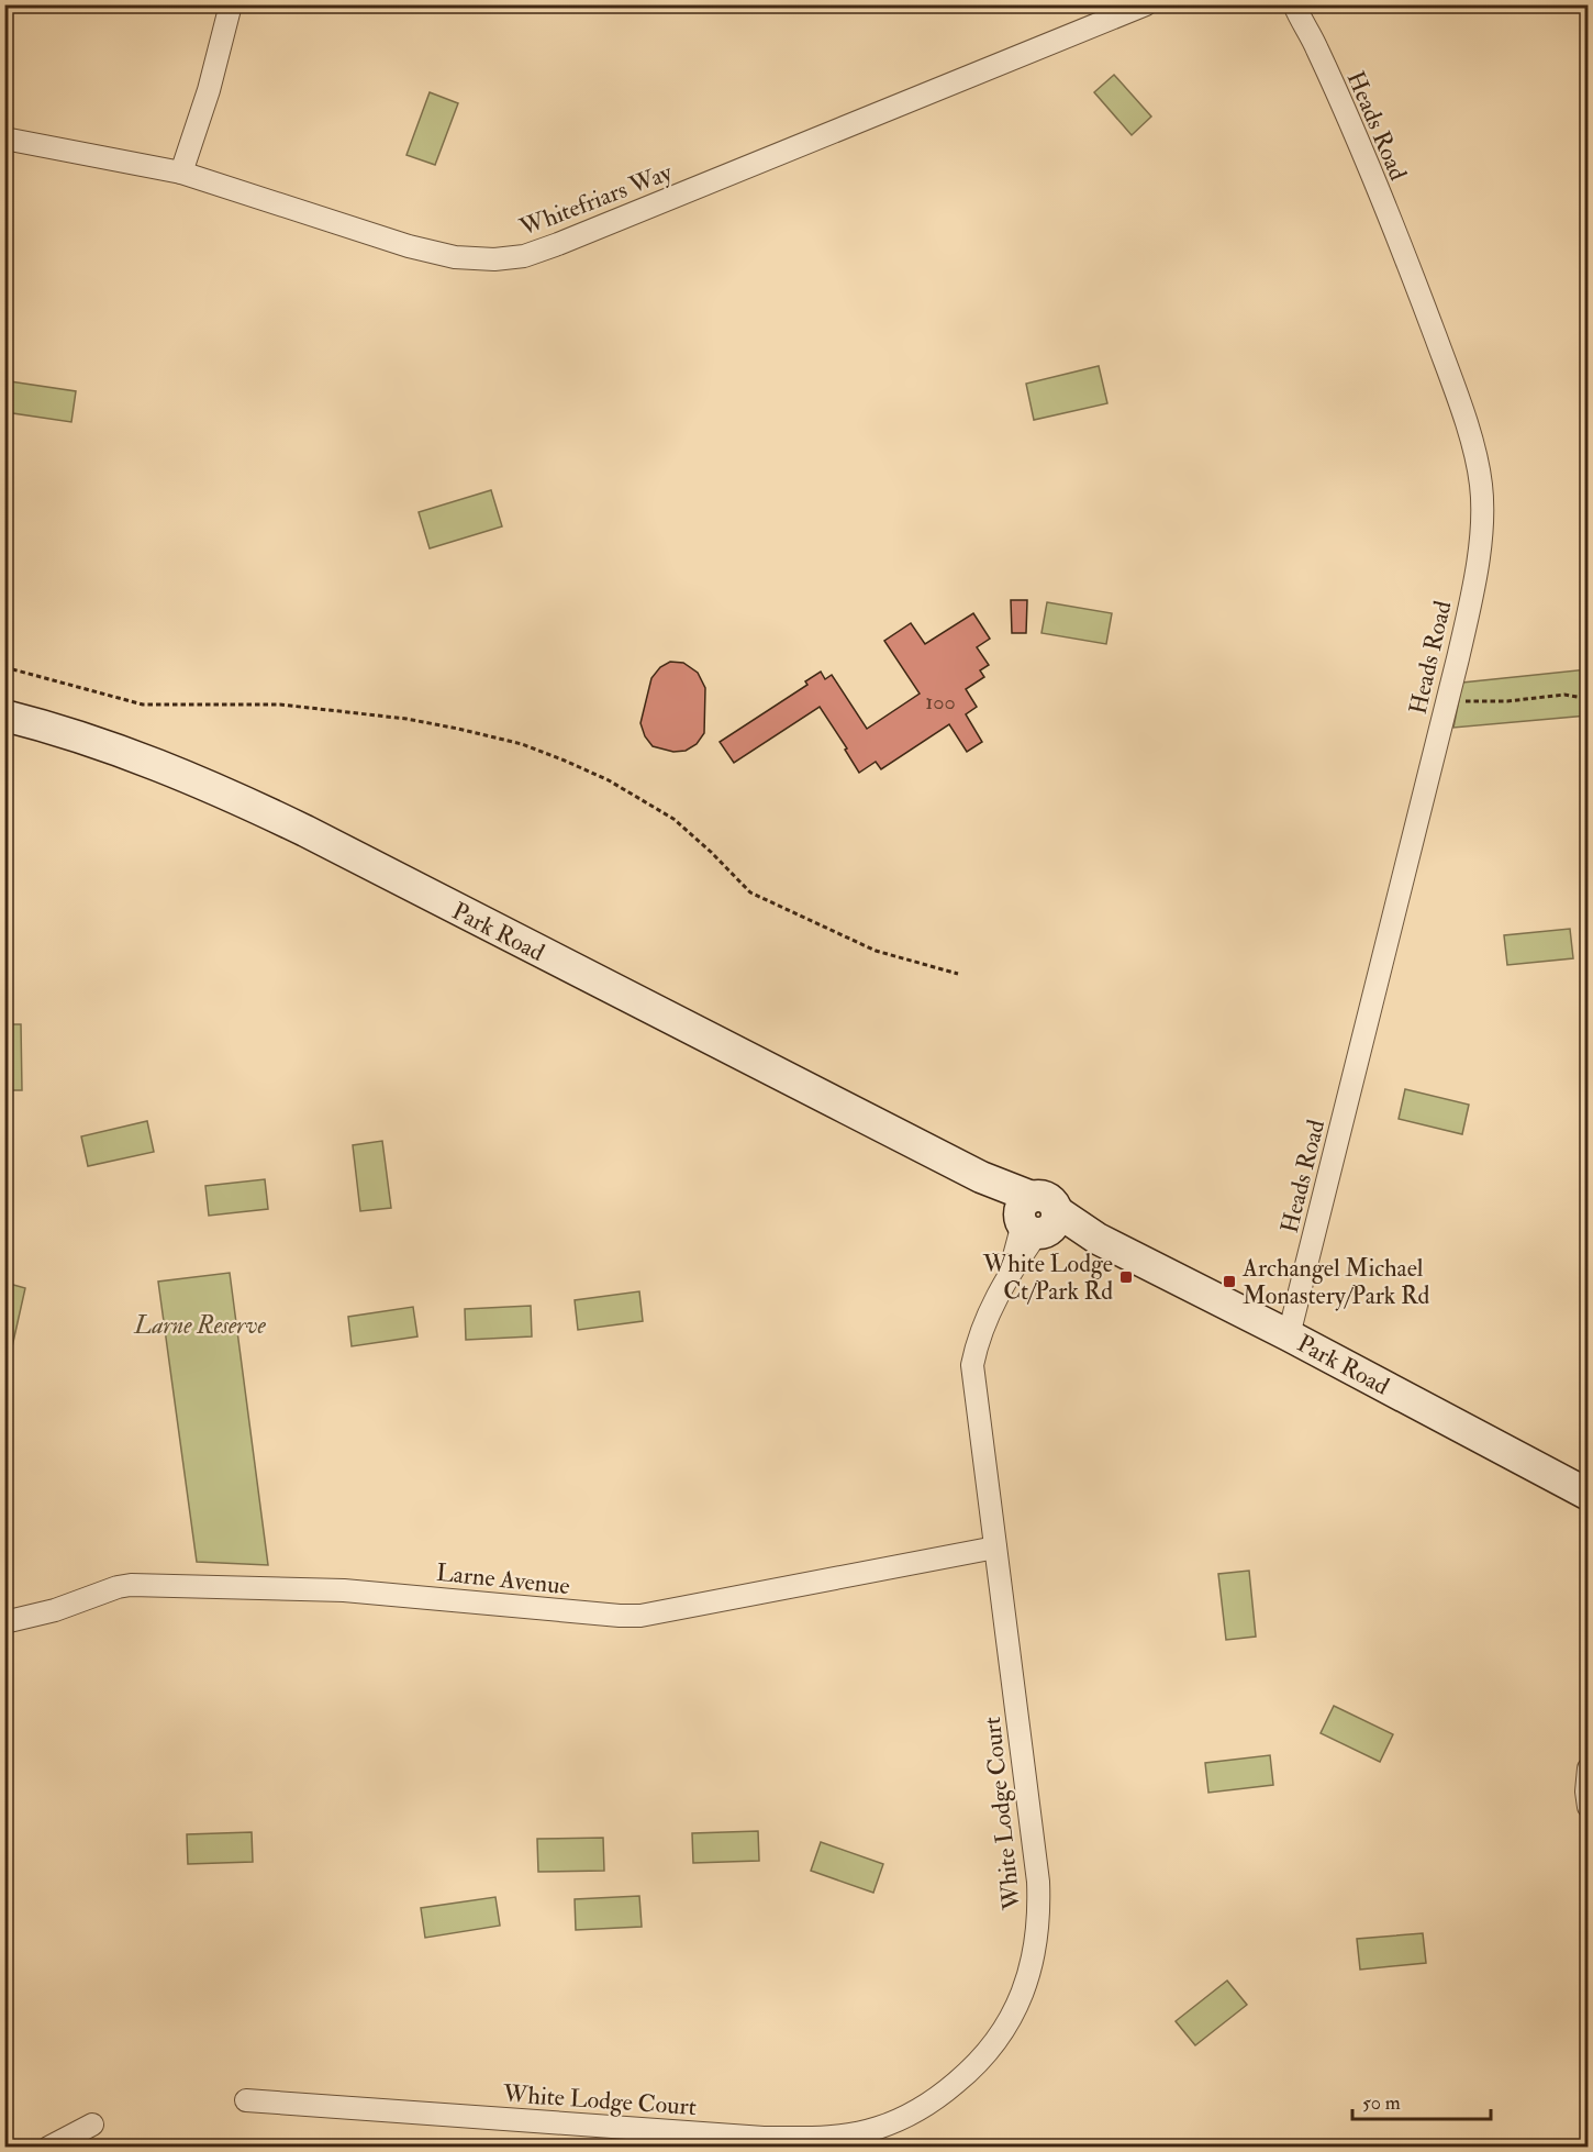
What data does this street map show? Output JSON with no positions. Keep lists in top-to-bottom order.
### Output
{
  "streets": {
    "street": [
      "Heads Road",
      "Whitefriars Way",
      "Park Road",
      "Larne Avenue",
      "White Lodge Court"
    ]
  },
  "crossings": [
    ["Heads Road", "Park Road"],
    ["Park Road", "White Lodge Court"],
    ["Larne Avenue", "White Lodge Court"]
  ],
  "parks": ["Larne Reserve"],
  "places": {
    "transit": ["White Lodge Ct/Park Rd", "Archangel Michael Monastery/Park Rd"]
  },
  "house_numbers": ["100"],
  "scale_bar": "50 m"
}
